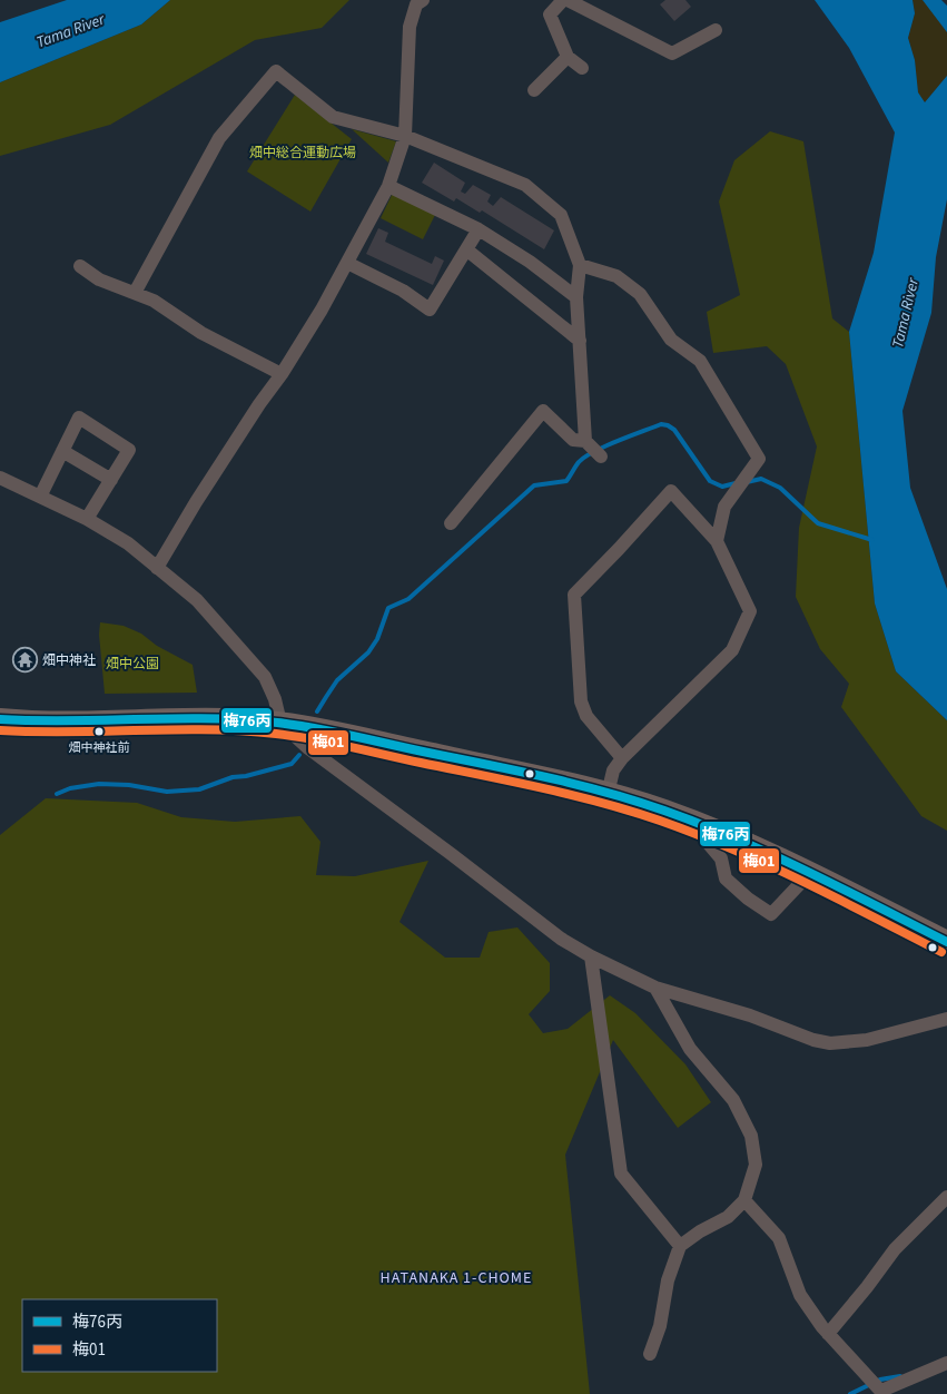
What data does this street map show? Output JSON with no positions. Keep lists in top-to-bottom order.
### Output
{
  "districts": ["HATANAKA 1-CHOME"],
  "water": ["Tama River"],
  "parks": ["畑中総合運動広場", "畑中公園"],
  "places": {
    "temple": ["畑中神社"],
    "other": ["畑中神社前"]
  },
  "lines": ["transit line 梅76丙", "transit line 梅01"],
  "legend": ["梅76丙", "梅01"]
}
